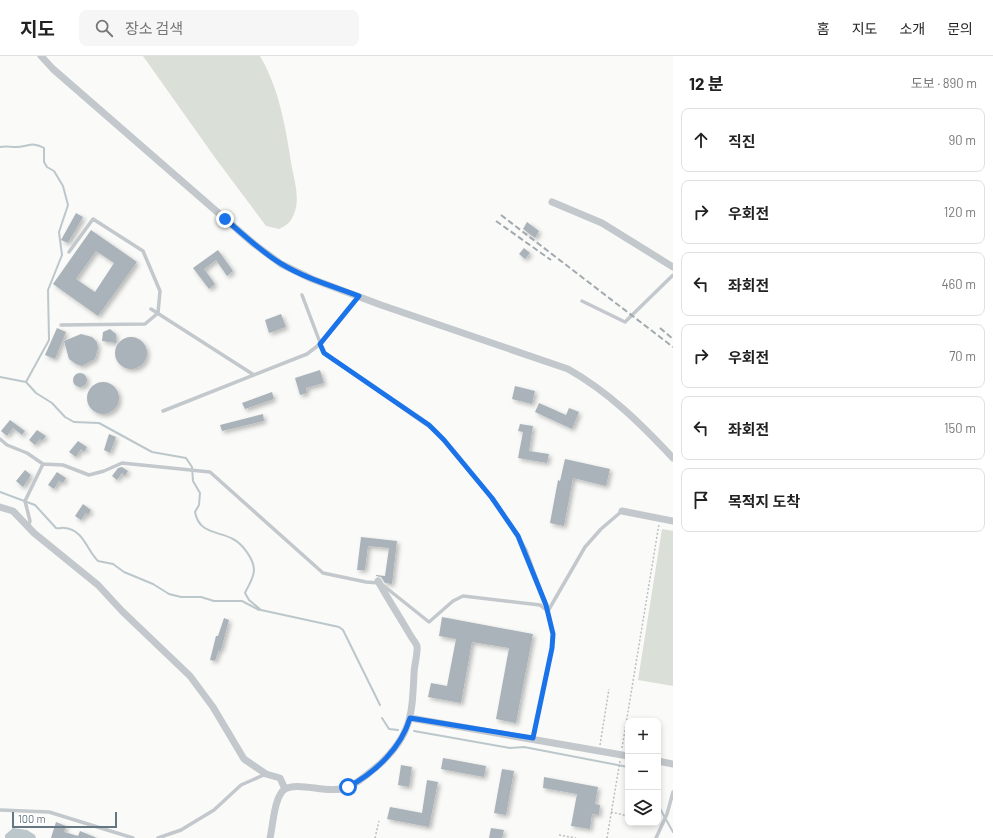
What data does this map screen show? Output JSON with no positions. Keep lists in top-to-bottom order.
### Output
{
  "scale_bar": "100 m",
  "page": {
    "header": "지도",
    "search": "장소 검색",
    "nav": [
      "홈",
      "지도",
      "소개",
      "문의"
    ],
    "heading": ["12 분", "도보 · 890 m"],
    "list": [
      ["직진", "90 m"],
      ["우회전", "120 m"],
      ["좌회전", "460 m"],
      ["우회전", "70 m"],
      ["좌회전", "150 m"],
      "목적지 도착"
    ],
    "map_buttons": ["+", "−"],
    "scale": "100 m"
  }
}
